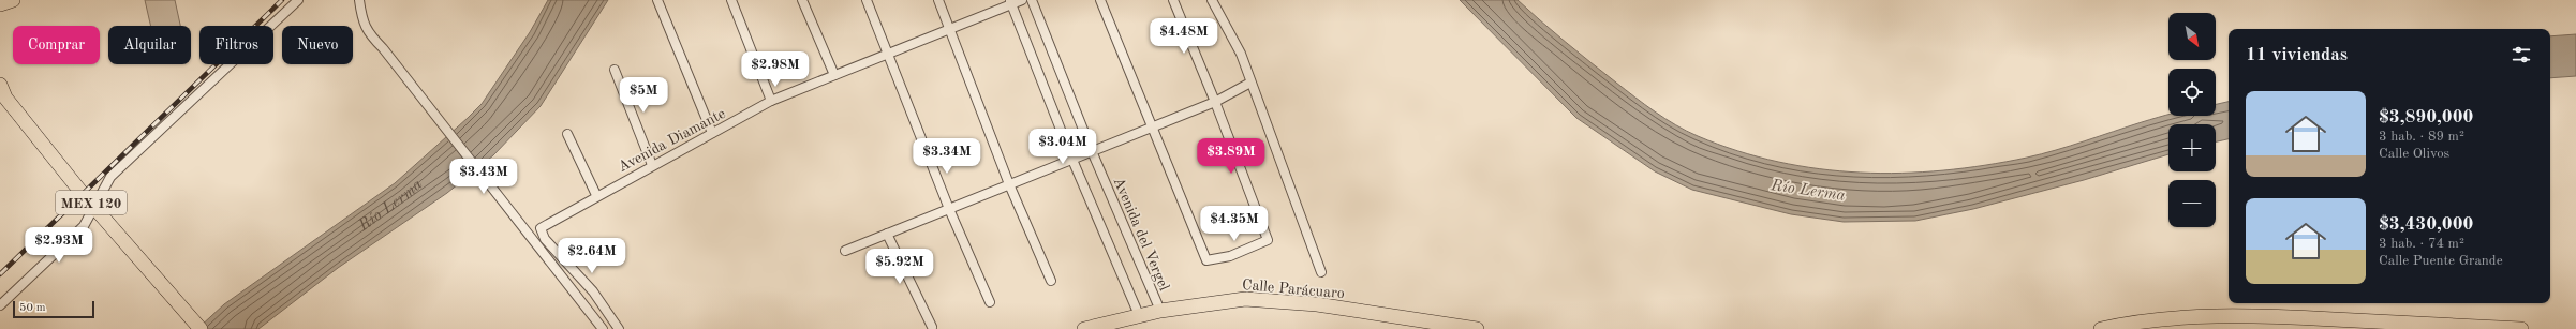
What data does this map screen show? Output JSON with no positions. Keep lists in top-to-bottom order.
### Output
{
  "streets": {
    "main road": ["MEX 120", "Calle Parácuaro"],
    "street": ["Avenida Diamante", "Avenida del Vergel"]
  },
  "crossings": [
    ["Avenida del Vergel", "Calle Parácuaro"]
  ],
  "water": ["Río Lerma"],
  "scale_bar": "50 m",
  "north": "bottom right",
  "page": {
    "map_buttons": ["+", "−"],
    "price": [
      "$4.48M",
      "$2.98M",
      "$5M",
      "$3.04M",
      "$3.34M",
      "$3.89M",
      "$3.43M",
      "$4.35M",
      "$2.93M",
      "$2.64M",
      "$5.92M"
    ],
    "chip": [
      "Comprar",
      "Alquilar",
      "Filtros",
      "Nuevo"
    ],
    "heading": "11 viviendas",
    "list": [
      {
        "name": "$3,890,000",
        "note": "3 hab. · 89 m² · Calle Olivos"
      },
      {
        "name": "$3,430,000",
        "note": "3 hab. · 74 m² · Calle Puente Grande"
      }
    ],
    "scale": "50 m"
  }
}
